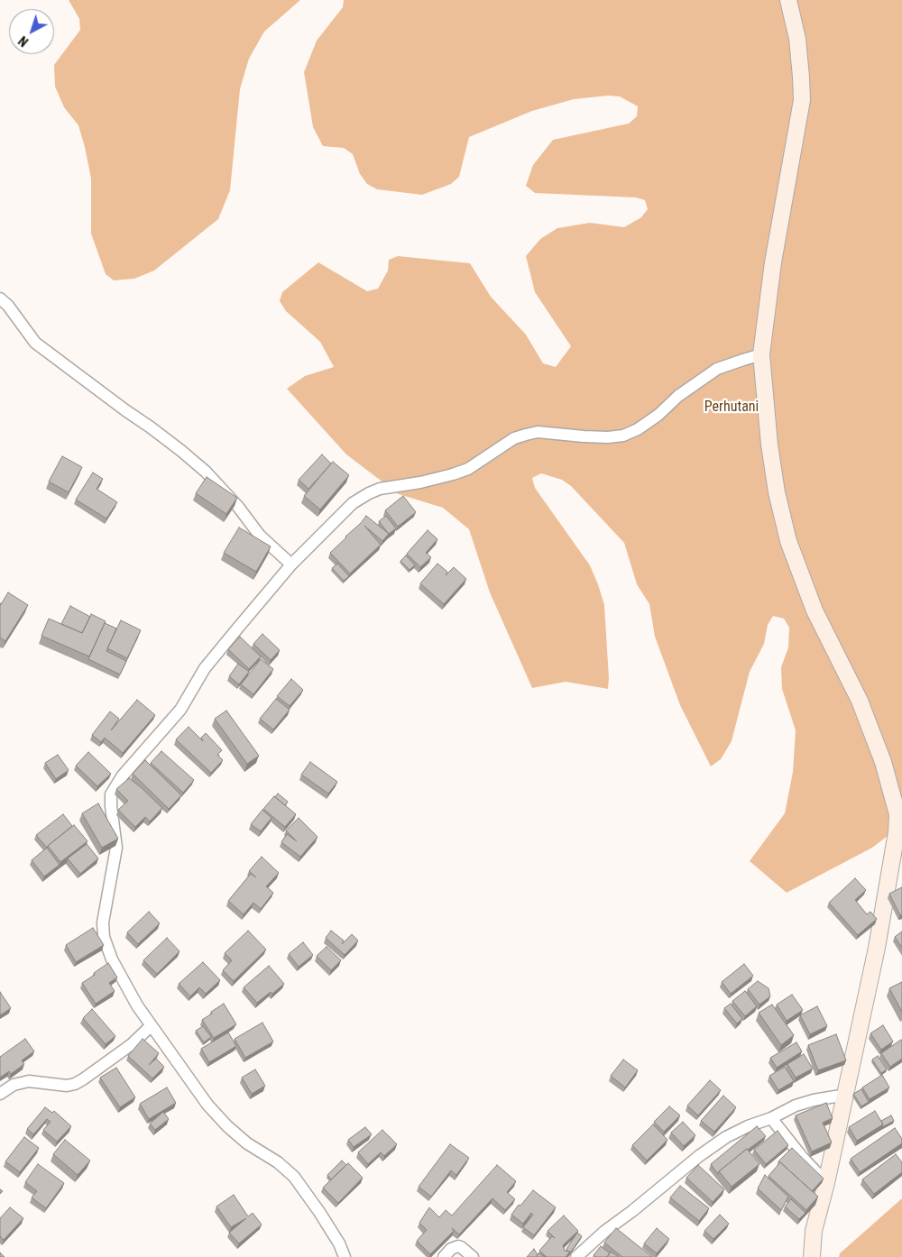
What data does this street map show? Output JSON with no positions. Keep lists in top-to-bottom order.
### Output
{
  "parks": ["Perhutani"],
  "north": "bottom left"
}
